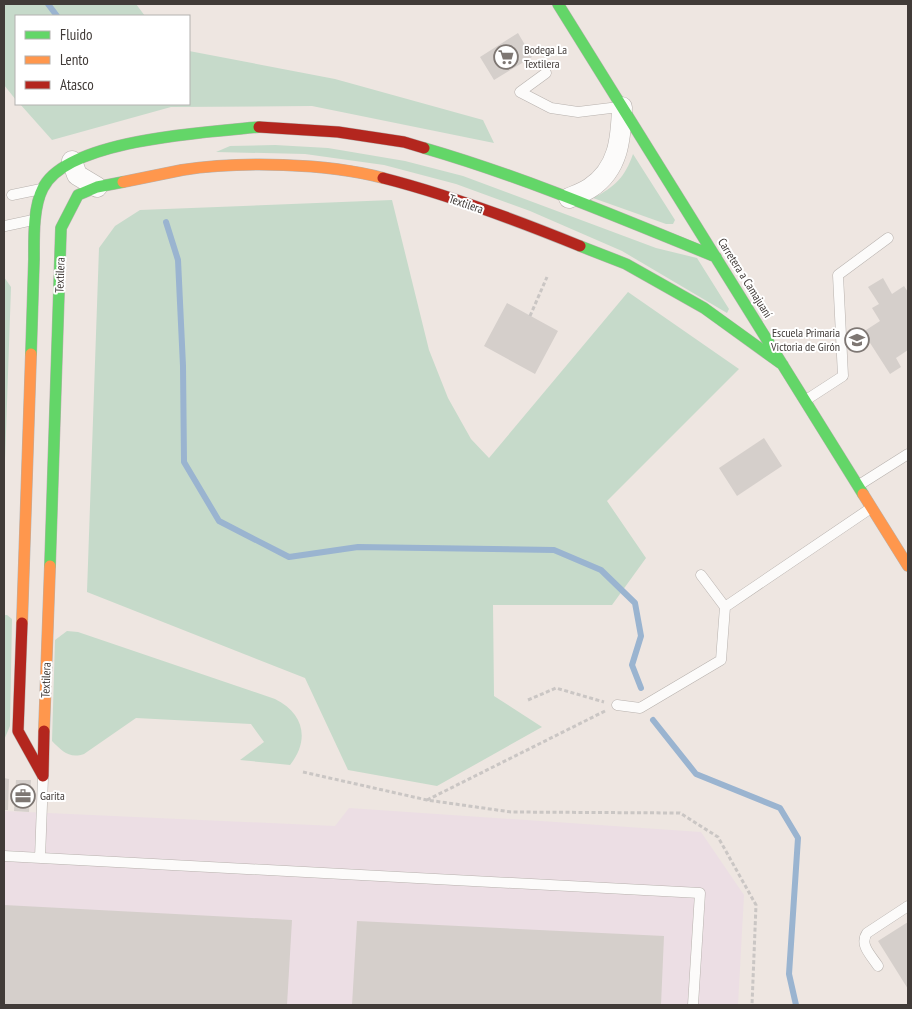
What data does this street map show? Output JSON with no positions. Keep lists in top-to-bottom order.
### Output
{
  "streets": {
    "street": ["Textilera", "Carretera a Camajuaní"]
  },
  "crossings": [
    ["Textilera", "Carretera a Camajuaní"]
  ],
  "places": {
    "supermarket": ["Bodega La Textilera"],
    "school or university": ["Escuela Primaria Victoria de Girón"],
    "office": ["Garita"]
  },
  "legend": ["Fluido", "Lento", "Atasco"]
}
